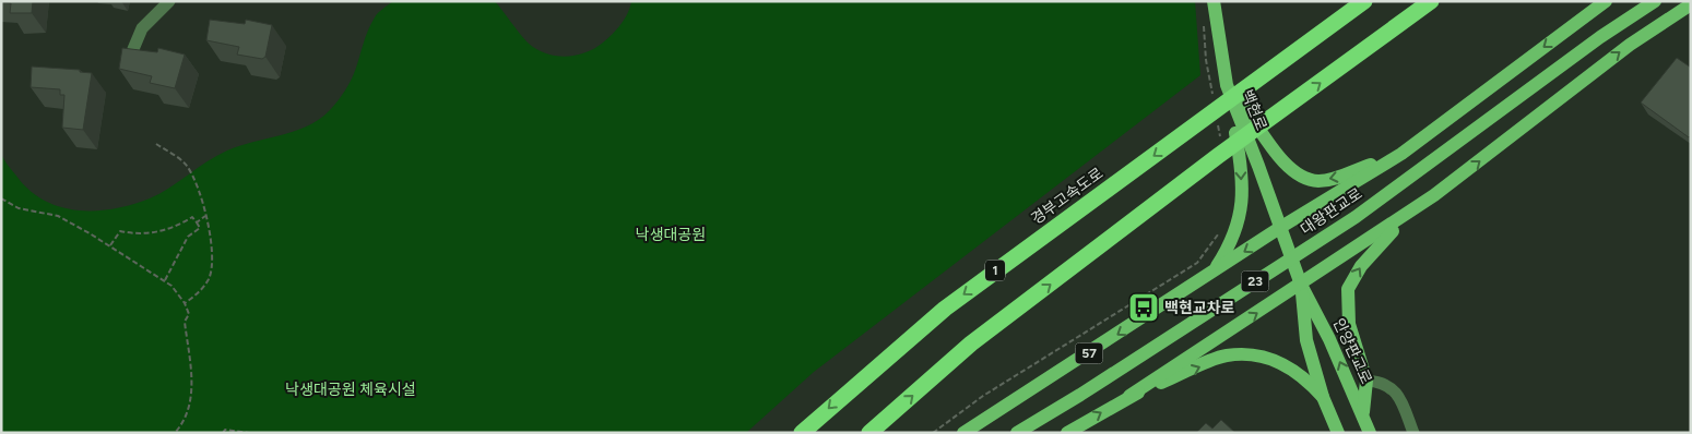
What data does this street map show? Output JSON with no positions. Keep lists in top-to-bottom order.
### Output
{
  "streets": {
    "highway": ["경부고속도로", "1"],
    "main road": [
      "백현로",
      "대왕판교로",
      "23",
      "안양판교로",
      "57"
    ]
  },
  "crossings": [
    ["백현로", "대왕판교로"],
    ["백현로", "안양판교로"],
    ["대왕판교로", "안양판교로"],
    ["대왕판교로", "57"]
  ],
  "parks": ["낙생대공원", "낙생대공원 체육시설"],
  "places": {
    "bus stop": ["백현교차로"]
  }
}
